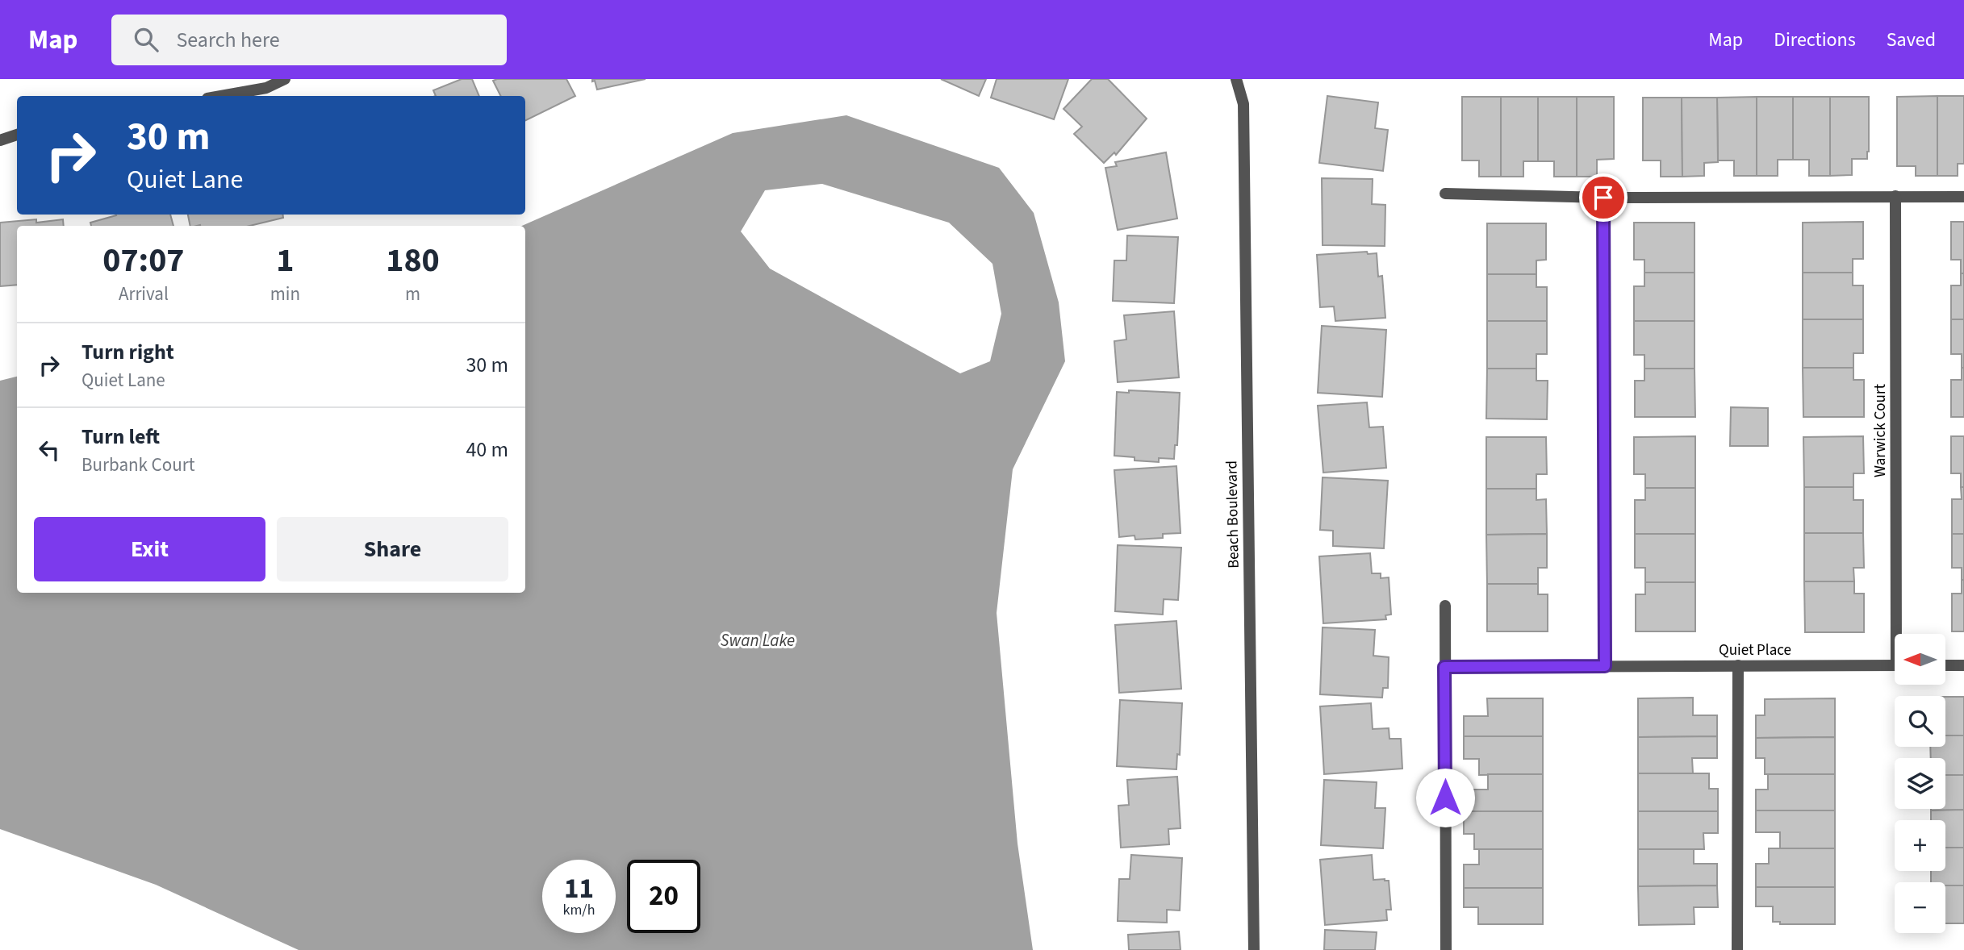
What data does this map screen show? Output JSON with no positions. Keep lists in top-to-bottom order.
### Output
{
  "streets": {
    "street": ["Warwick Court", "Beach Boulevard", "Quiet Place"]
  },
  "water": ["Swan Lake"],
  "north": "left",
  "page": {
    "header": "Map",
    "search": "Search here",
    "nav": ["Map", "Directions", "Saved"],
    "turn": ["30 m", "Quiet Lane"],
    "eta": [
      "07:07",
      "Arrival",
      "1",
      "min",
      "180",
      "m"
    ],
    "list": [
      {
        "name": "Turn right",
        "note": "Quiet Lane",
        "value": "30 m"
      },
      {
        "name": "Turn left",
        "note": "Burbank Court",
        "value": "40 m"
      }
    ],
    "buttons": ["Exit", "Share"],
    "map_buttons": ["+", "−"],
    "speed": "11 km/h",
    "limit": "20"
  }
}
